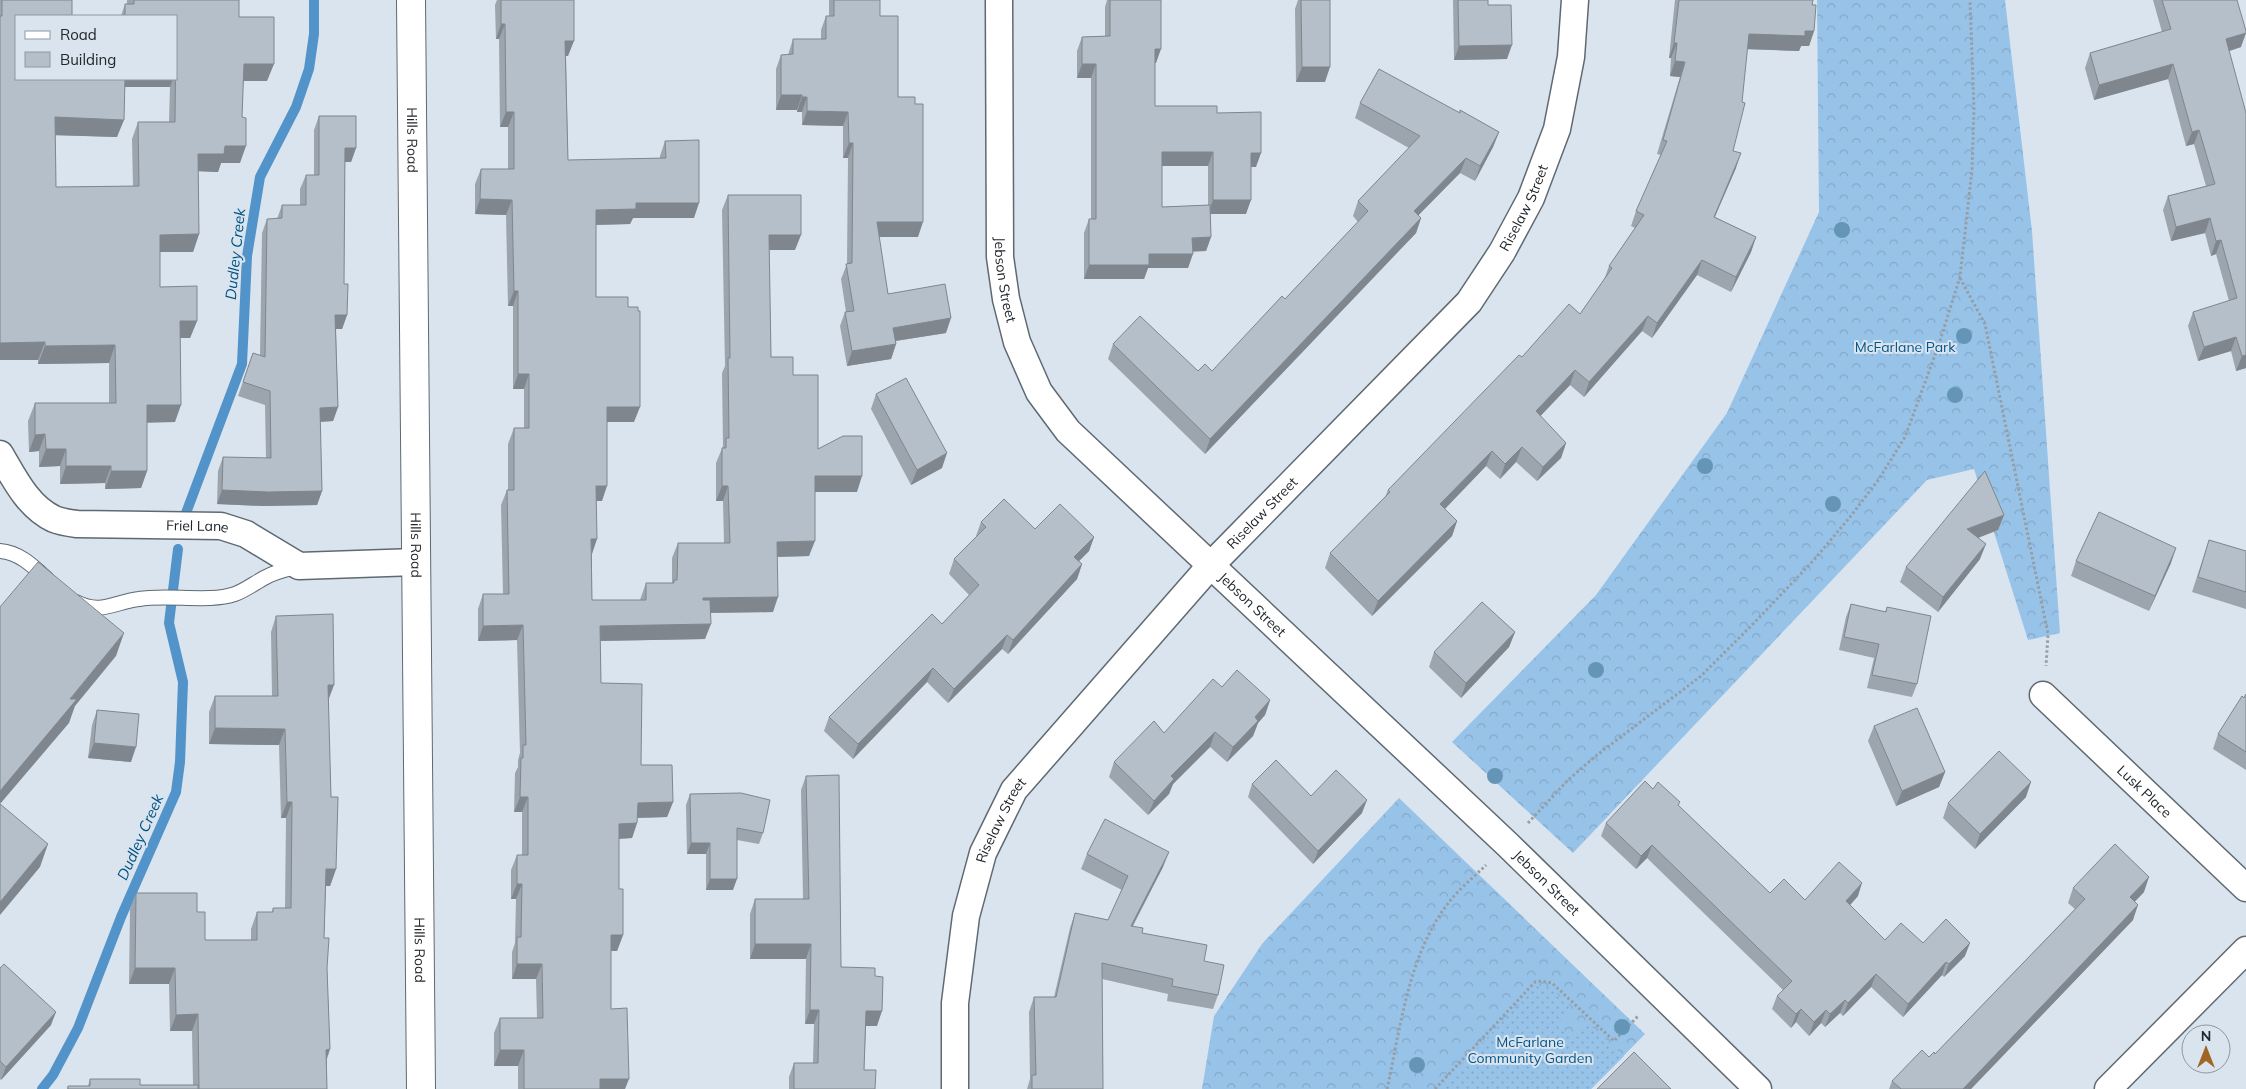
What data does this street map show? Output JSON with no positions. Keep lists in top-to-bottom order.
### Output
{
  "streets": {
    "main road": ["Hills Road"],
    "street": [
      "Riselaw Street",
      "Jebson Street",
      "Friel Lane",
      "Lusk Place"
    ]
  },
  "crossings": [
    ["Riselaw Street", "Jebson Street"]
  ],
  "water": ["Dudley Creek"],
  "parks": ["McFarlane Park", "McFarlane Community Garden"],
  "legend": ["Road", "Building"],
  "north": "top"
}
